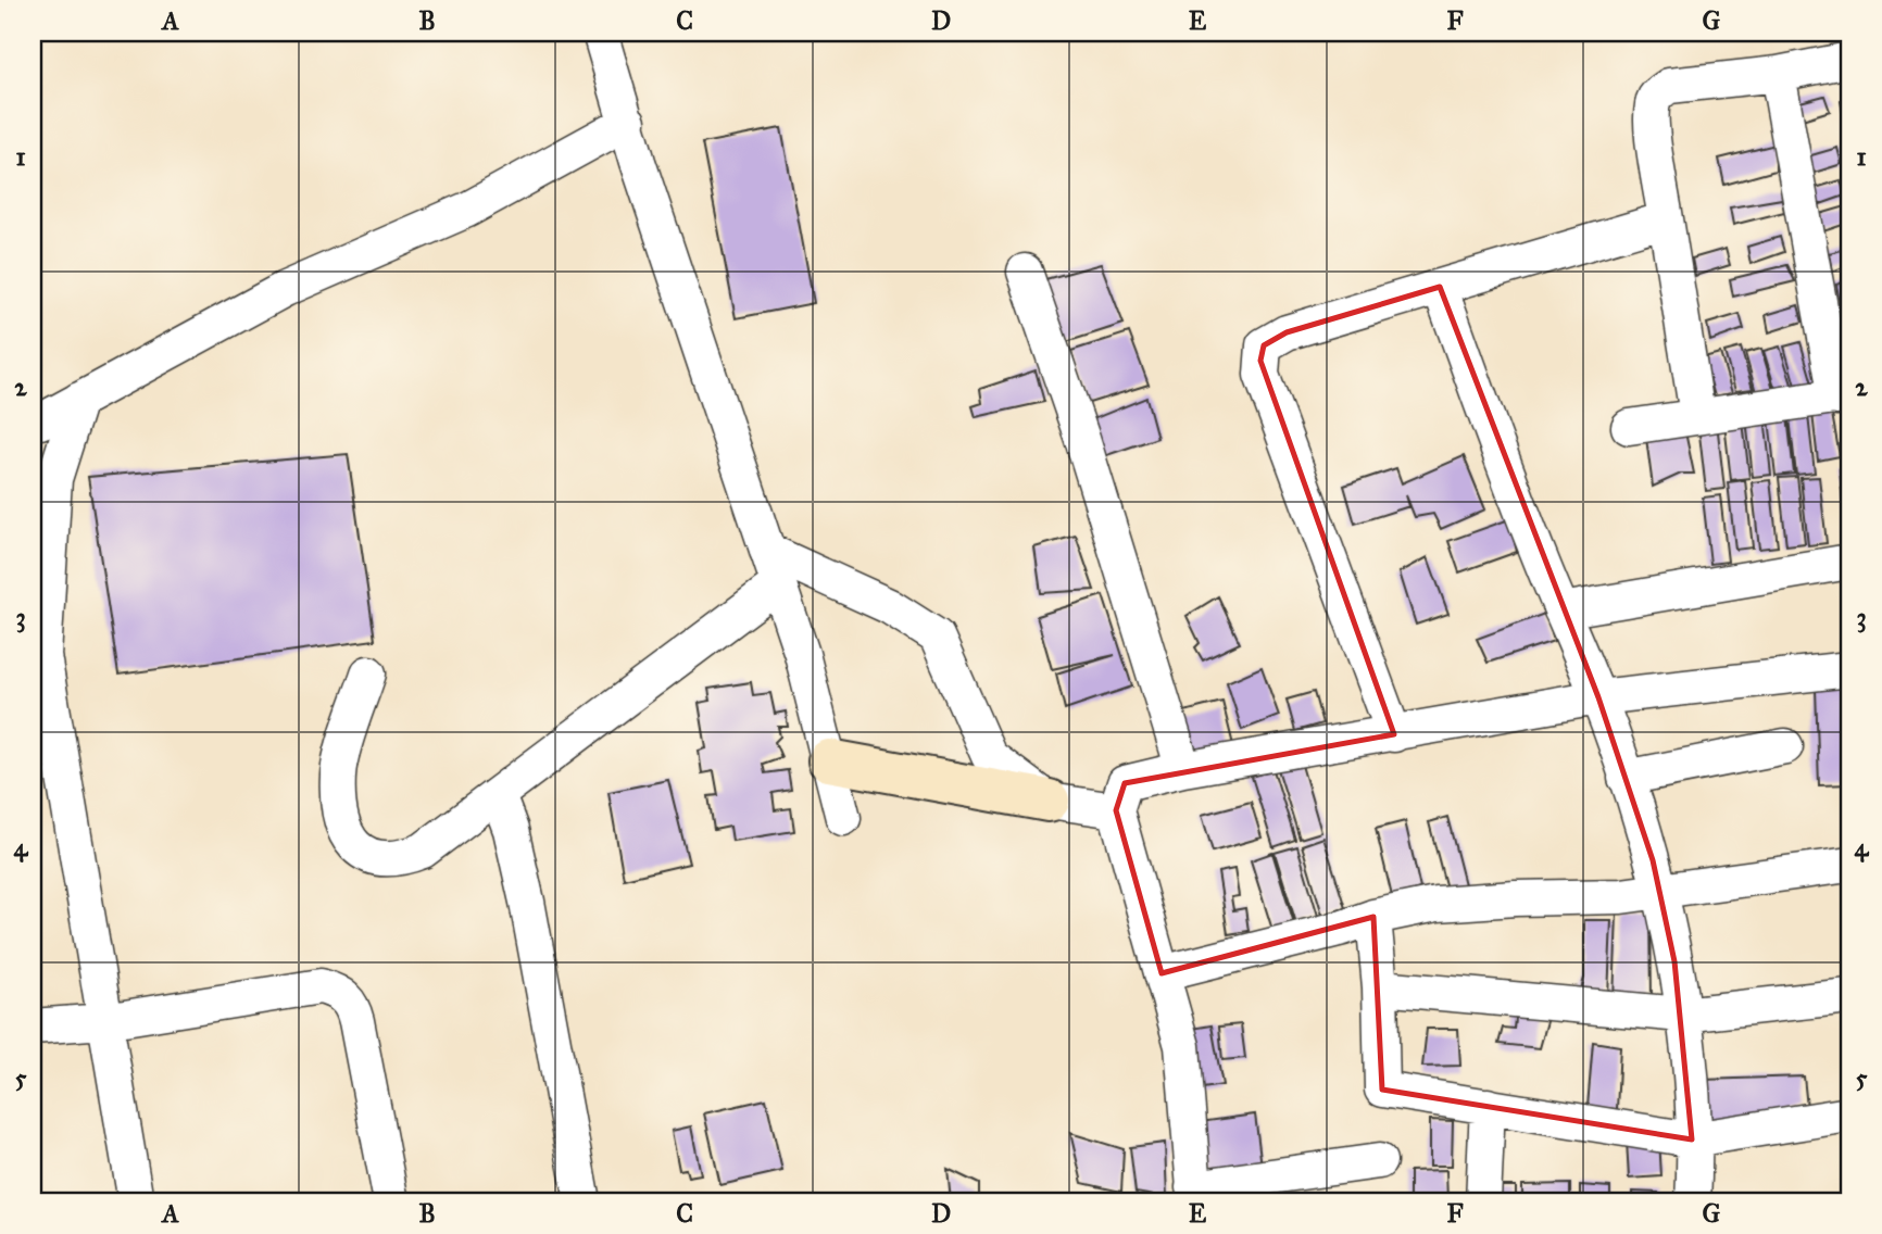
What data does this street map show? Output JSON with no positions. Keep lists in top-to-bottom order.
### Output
{
  "grid": {
    "columns": [
      "A",
      "B",
      "C",
      "D",
      "E",
      "F",
      "G"
    ],
    "rows": [
      "1",
      "2",
      "3",
      "4",
      "5"
    ]
  }
}
